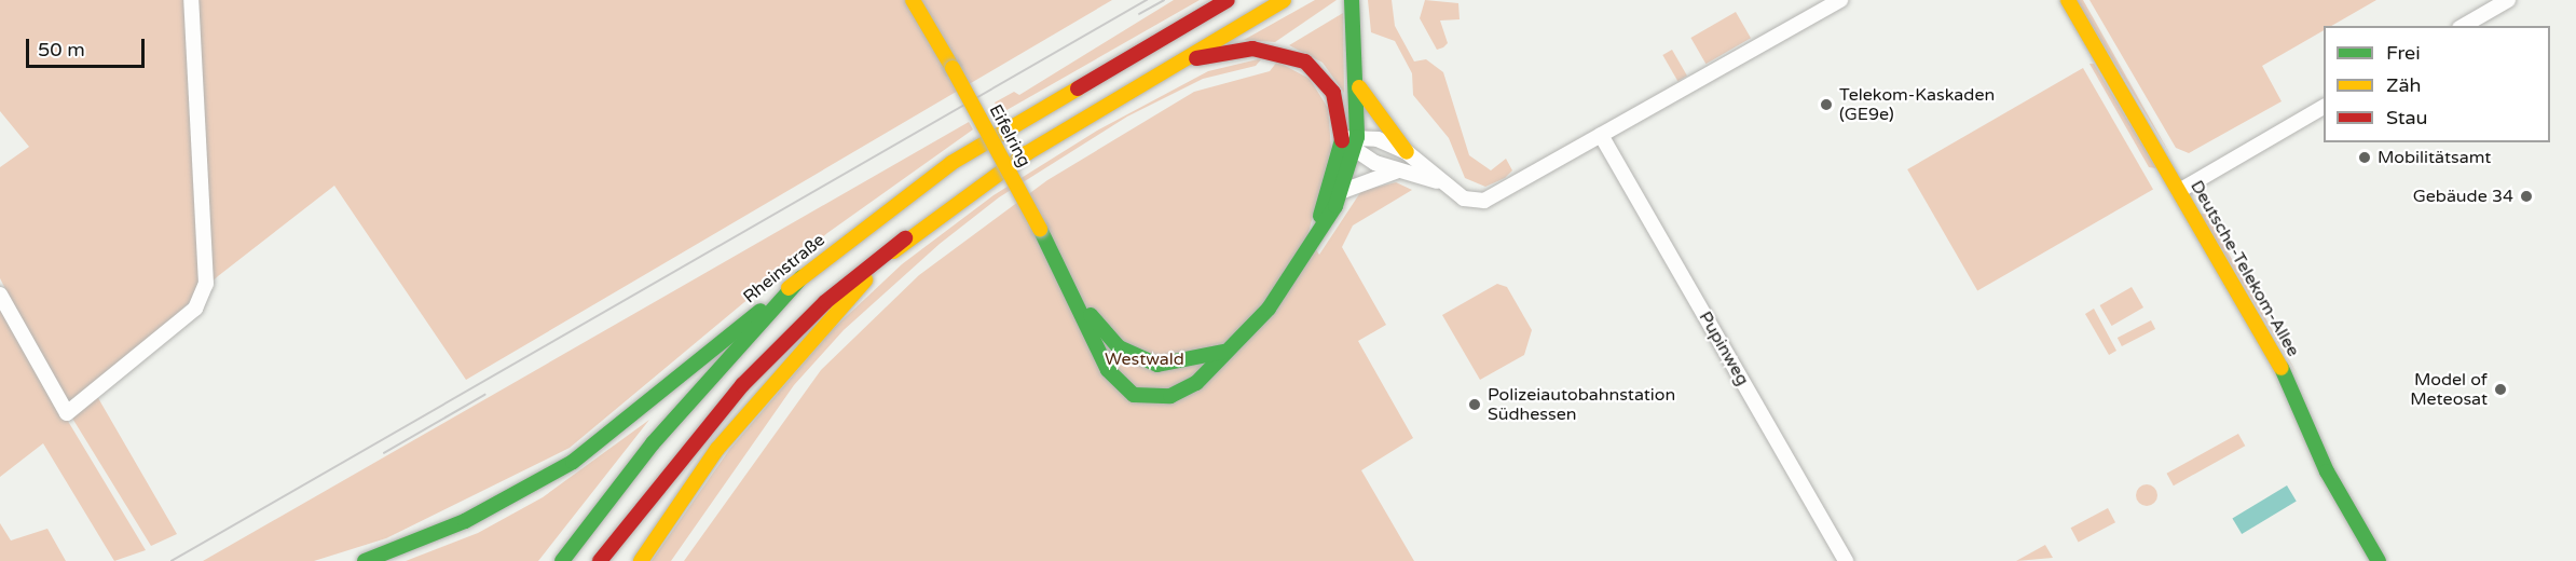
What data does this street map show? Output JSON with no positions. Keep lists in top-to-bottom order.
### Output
{
  "streets": {
    "main road": ["Eifelring", "Rheinstraße", "Deutsche-Telekom-Allee"],
    "street": ["Pupinweg"]
  },
  "parks": ["Westwald"],
  "places": [
    "Telekom-Kaskaden (GE9e)",
    "Mobilitätsamt",
    "Gebäude 34",
    "Model of Meteosat",
    "Polizeiautobahnstation Südhessen"
  ],
  "legend": ["Frei", "Zäh", "Stau"],
  "scale_bar": "50 m"
}
